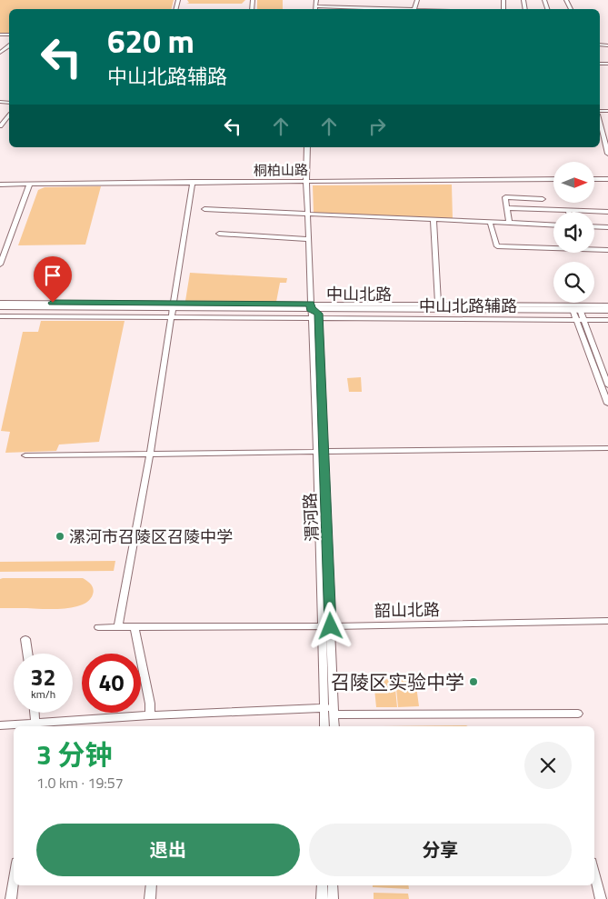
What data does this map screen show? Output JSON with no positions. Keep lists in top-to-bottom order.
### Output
{
  "streets": {
    "main road": ["中山北路"],
    "street": [
      "桐柏山路",
      "中山北路辅路",
      "渭河路",
      "韶山北路"
    ]
  },
  "crossings": [
    ["桐柏山路", "渭河路"],
    ["中山北路", "中山北路辅路"],
    ["中山北路", "渭河路"],
    ["中山北路辅路", "渭河路"],
    ["渭河路", "韶山北路"]
  ],
  "places": ["漯河市召陵区召陵中学", "召陵区实验中学"],
  "north": "right",
  "page": {
    "turn": ["620 m", "中山北路辅路"],
    "speed": "32 km/h",
    "limit": "40",
    "heading": ["3 分钟", "1.0 km · 19:57"],
    "buttons": ["退出", "分享"]
  }
}
